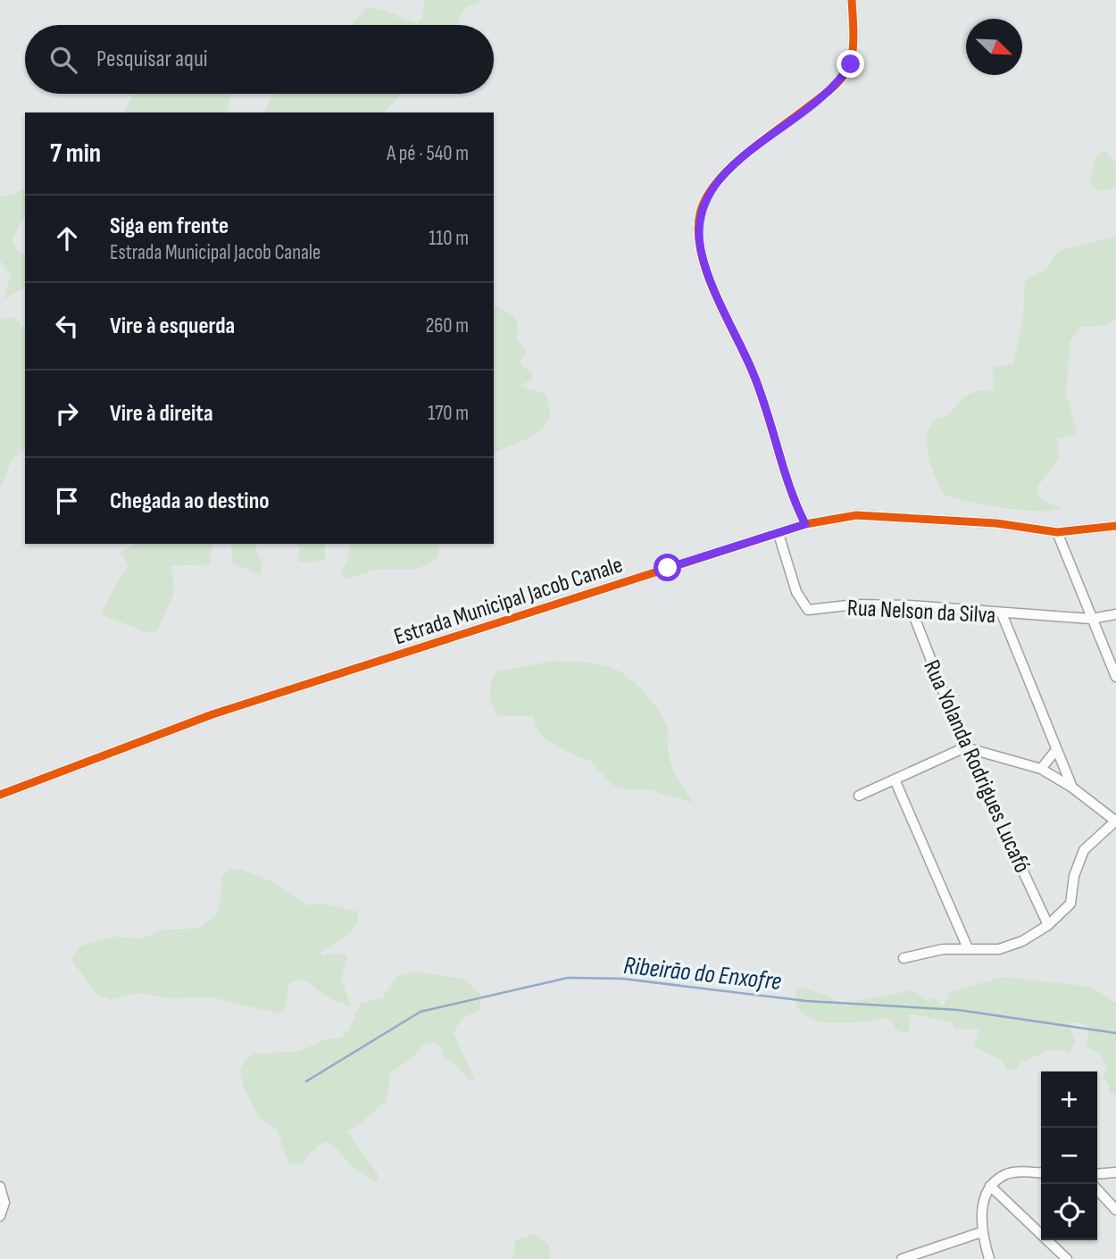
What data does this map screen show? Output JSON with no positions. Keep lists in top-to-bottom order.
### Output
{
  "streets": {
    "street": ["Estrada Municipal Jacob Canale", "Rua Nelson da Silva", "Rua Yolanda Rodrigues Lucafó"]
  },
  "crossings": [
    ["Estrada Municipal Jacob Canale", "Rua Nelson da Silva"],
    ["Rua Nelson da Silva", "Rua Yolanda Rodrigues Lucafó"]
  ],
  "water": ["Ribeirão do Enxofre"],
  "north": "bottom right",
  "page": {
    "search": "Pesquisar aqui",
    "heading": ["7 min", "A pé · 540 m"],
    "list": [
      ["Siga em frente", "Estrada Municipal Jacob Canale", "110 m"],
      ["Vire à esquerda", "260 m"],
      ["Vire à direita", "170 m"],
      "Chegada ao destino"
    ],
    "map_buttons": ["+", "−"]
  }
}
